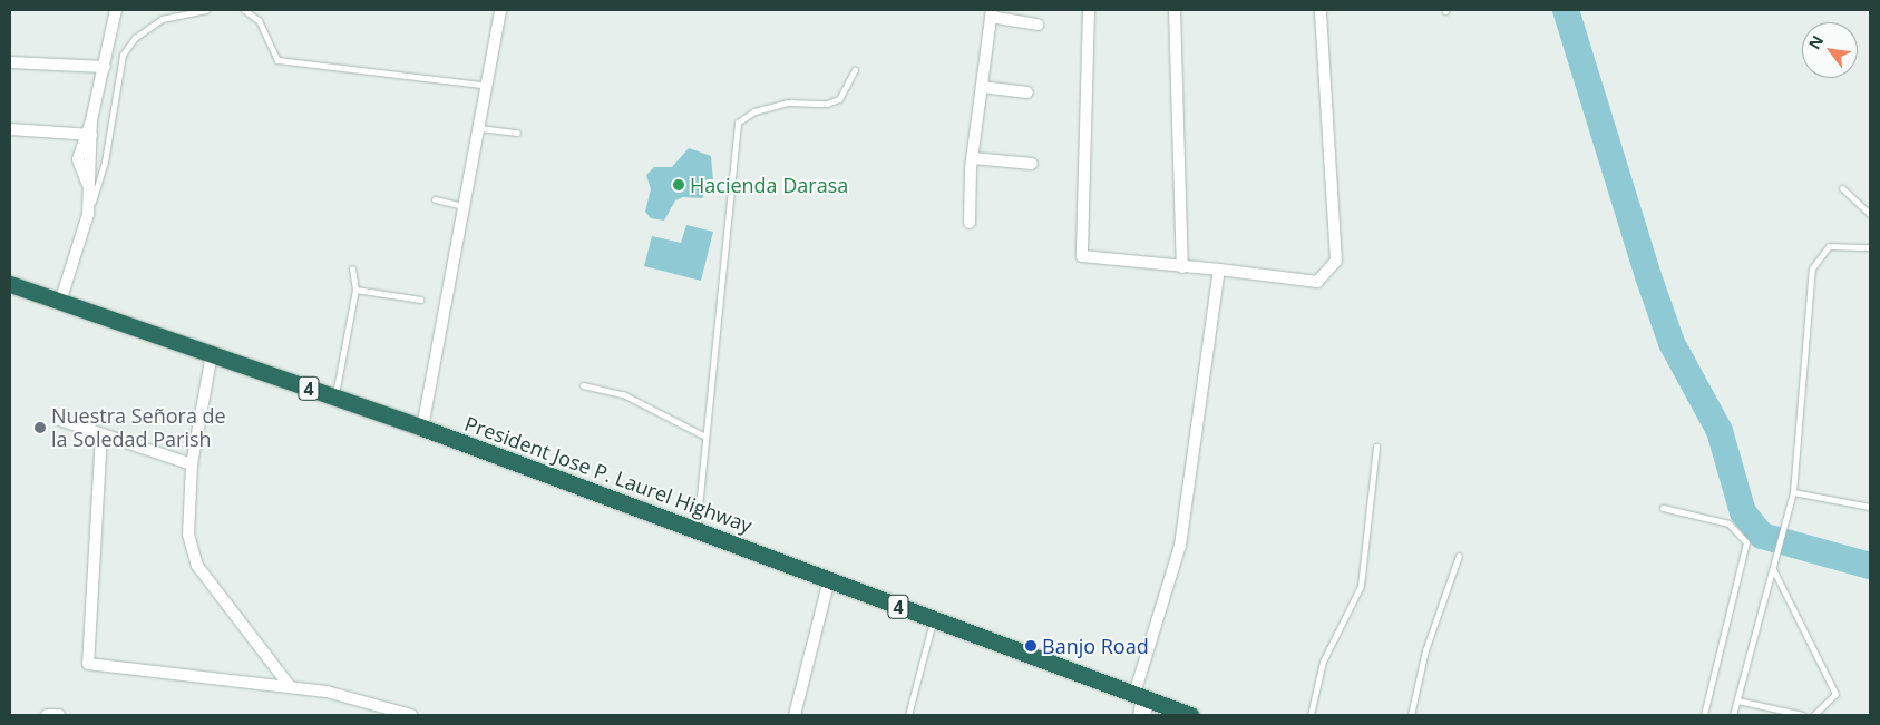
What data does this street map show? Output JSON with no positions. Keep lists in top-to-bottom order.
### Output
{
  "streets": {
    "highway": ["4", "President Jose P. Laurel Highway"]
  },
  "places": ["Hacienda Darasa", "Nuestra Señora de la Soledad Parish", "Banjo Road"],
  "north": "top left"
}
